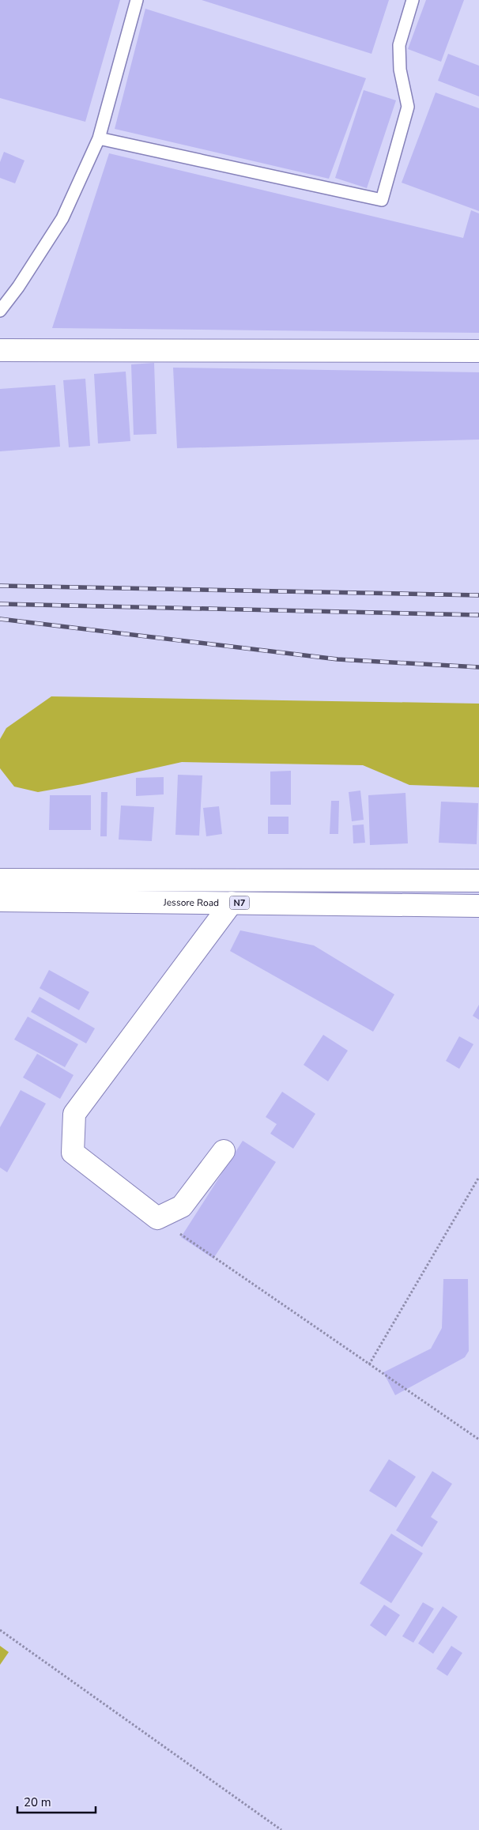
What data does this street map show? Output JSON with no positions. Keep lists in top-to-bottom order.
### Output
{
  "streets": {
    "main road": ["Jessore Road", "N7"]
  },
  "scale_bar": "20 m"
}
